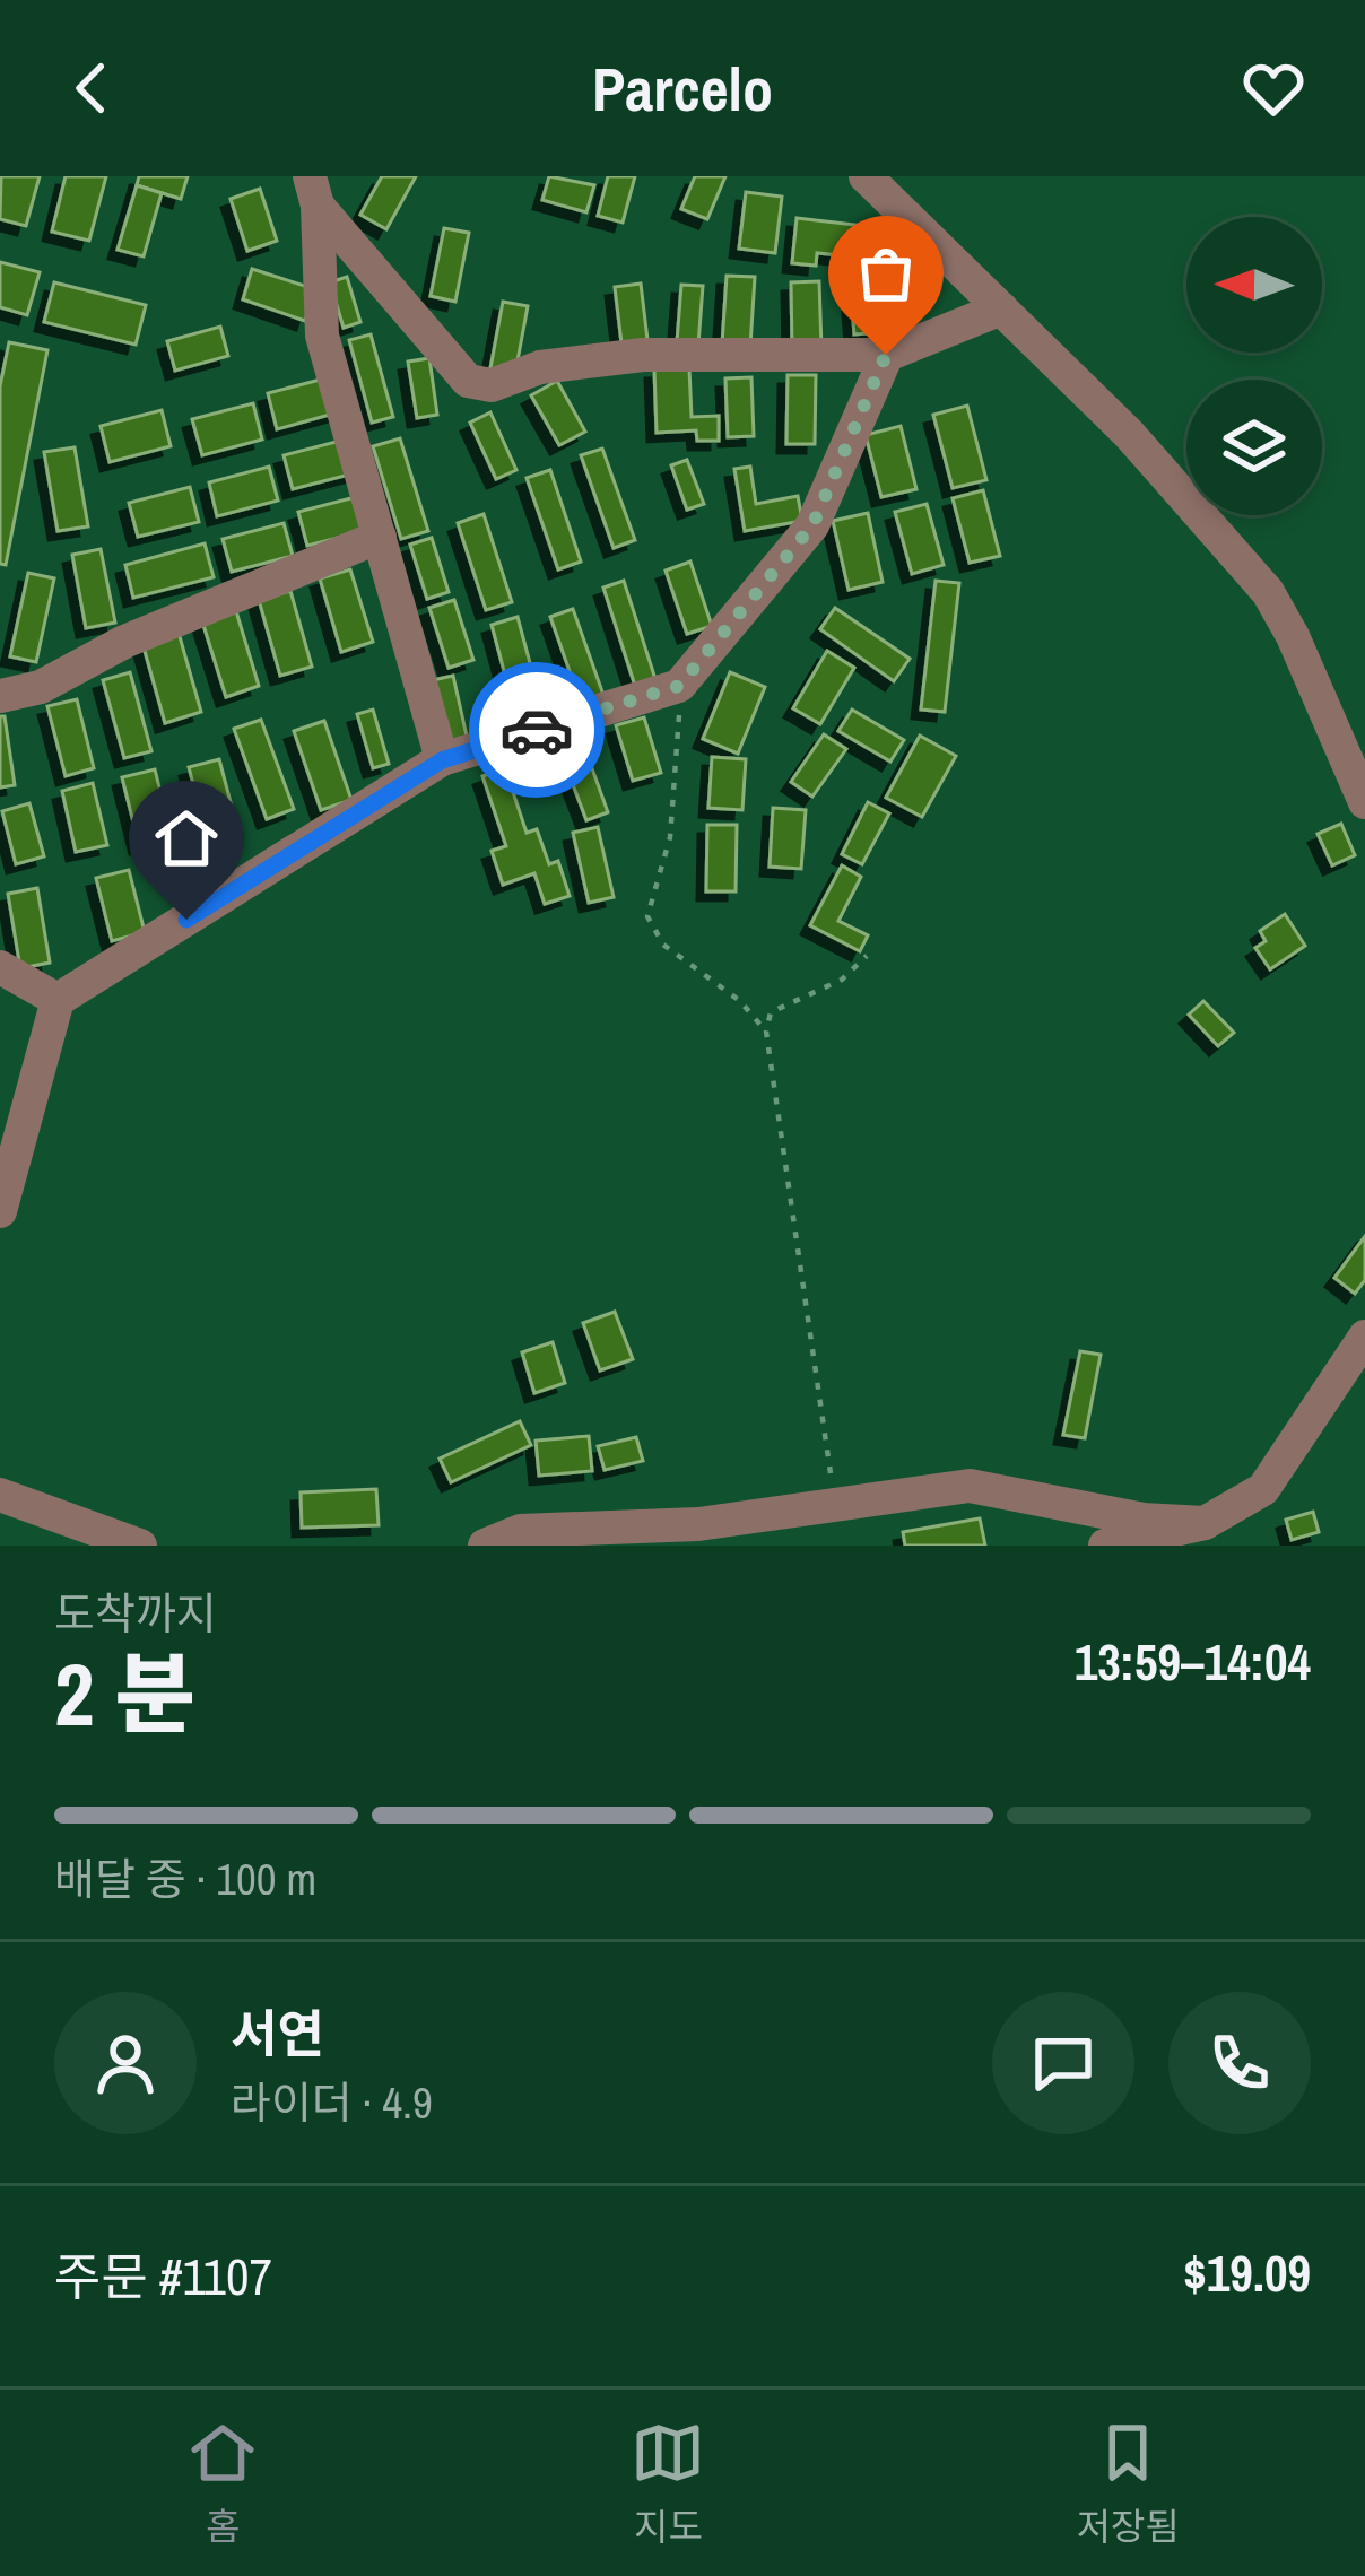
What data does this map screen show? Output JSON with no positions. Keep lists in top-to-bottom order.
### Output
{
  "north": "left",
  "page": {
    "header": "Parcelo",
    "heading": ["2 분", "도착까지", "13:59–14:04"],
    "panel": [
      "서연",
      "라이더 · 4.9",
      "주문 #1107",
      "$19.09"
    ],
    "bar": "배달 중 · 100 m",
    "tabs": ["홈", "지도", "저장됨"]
  }
}
